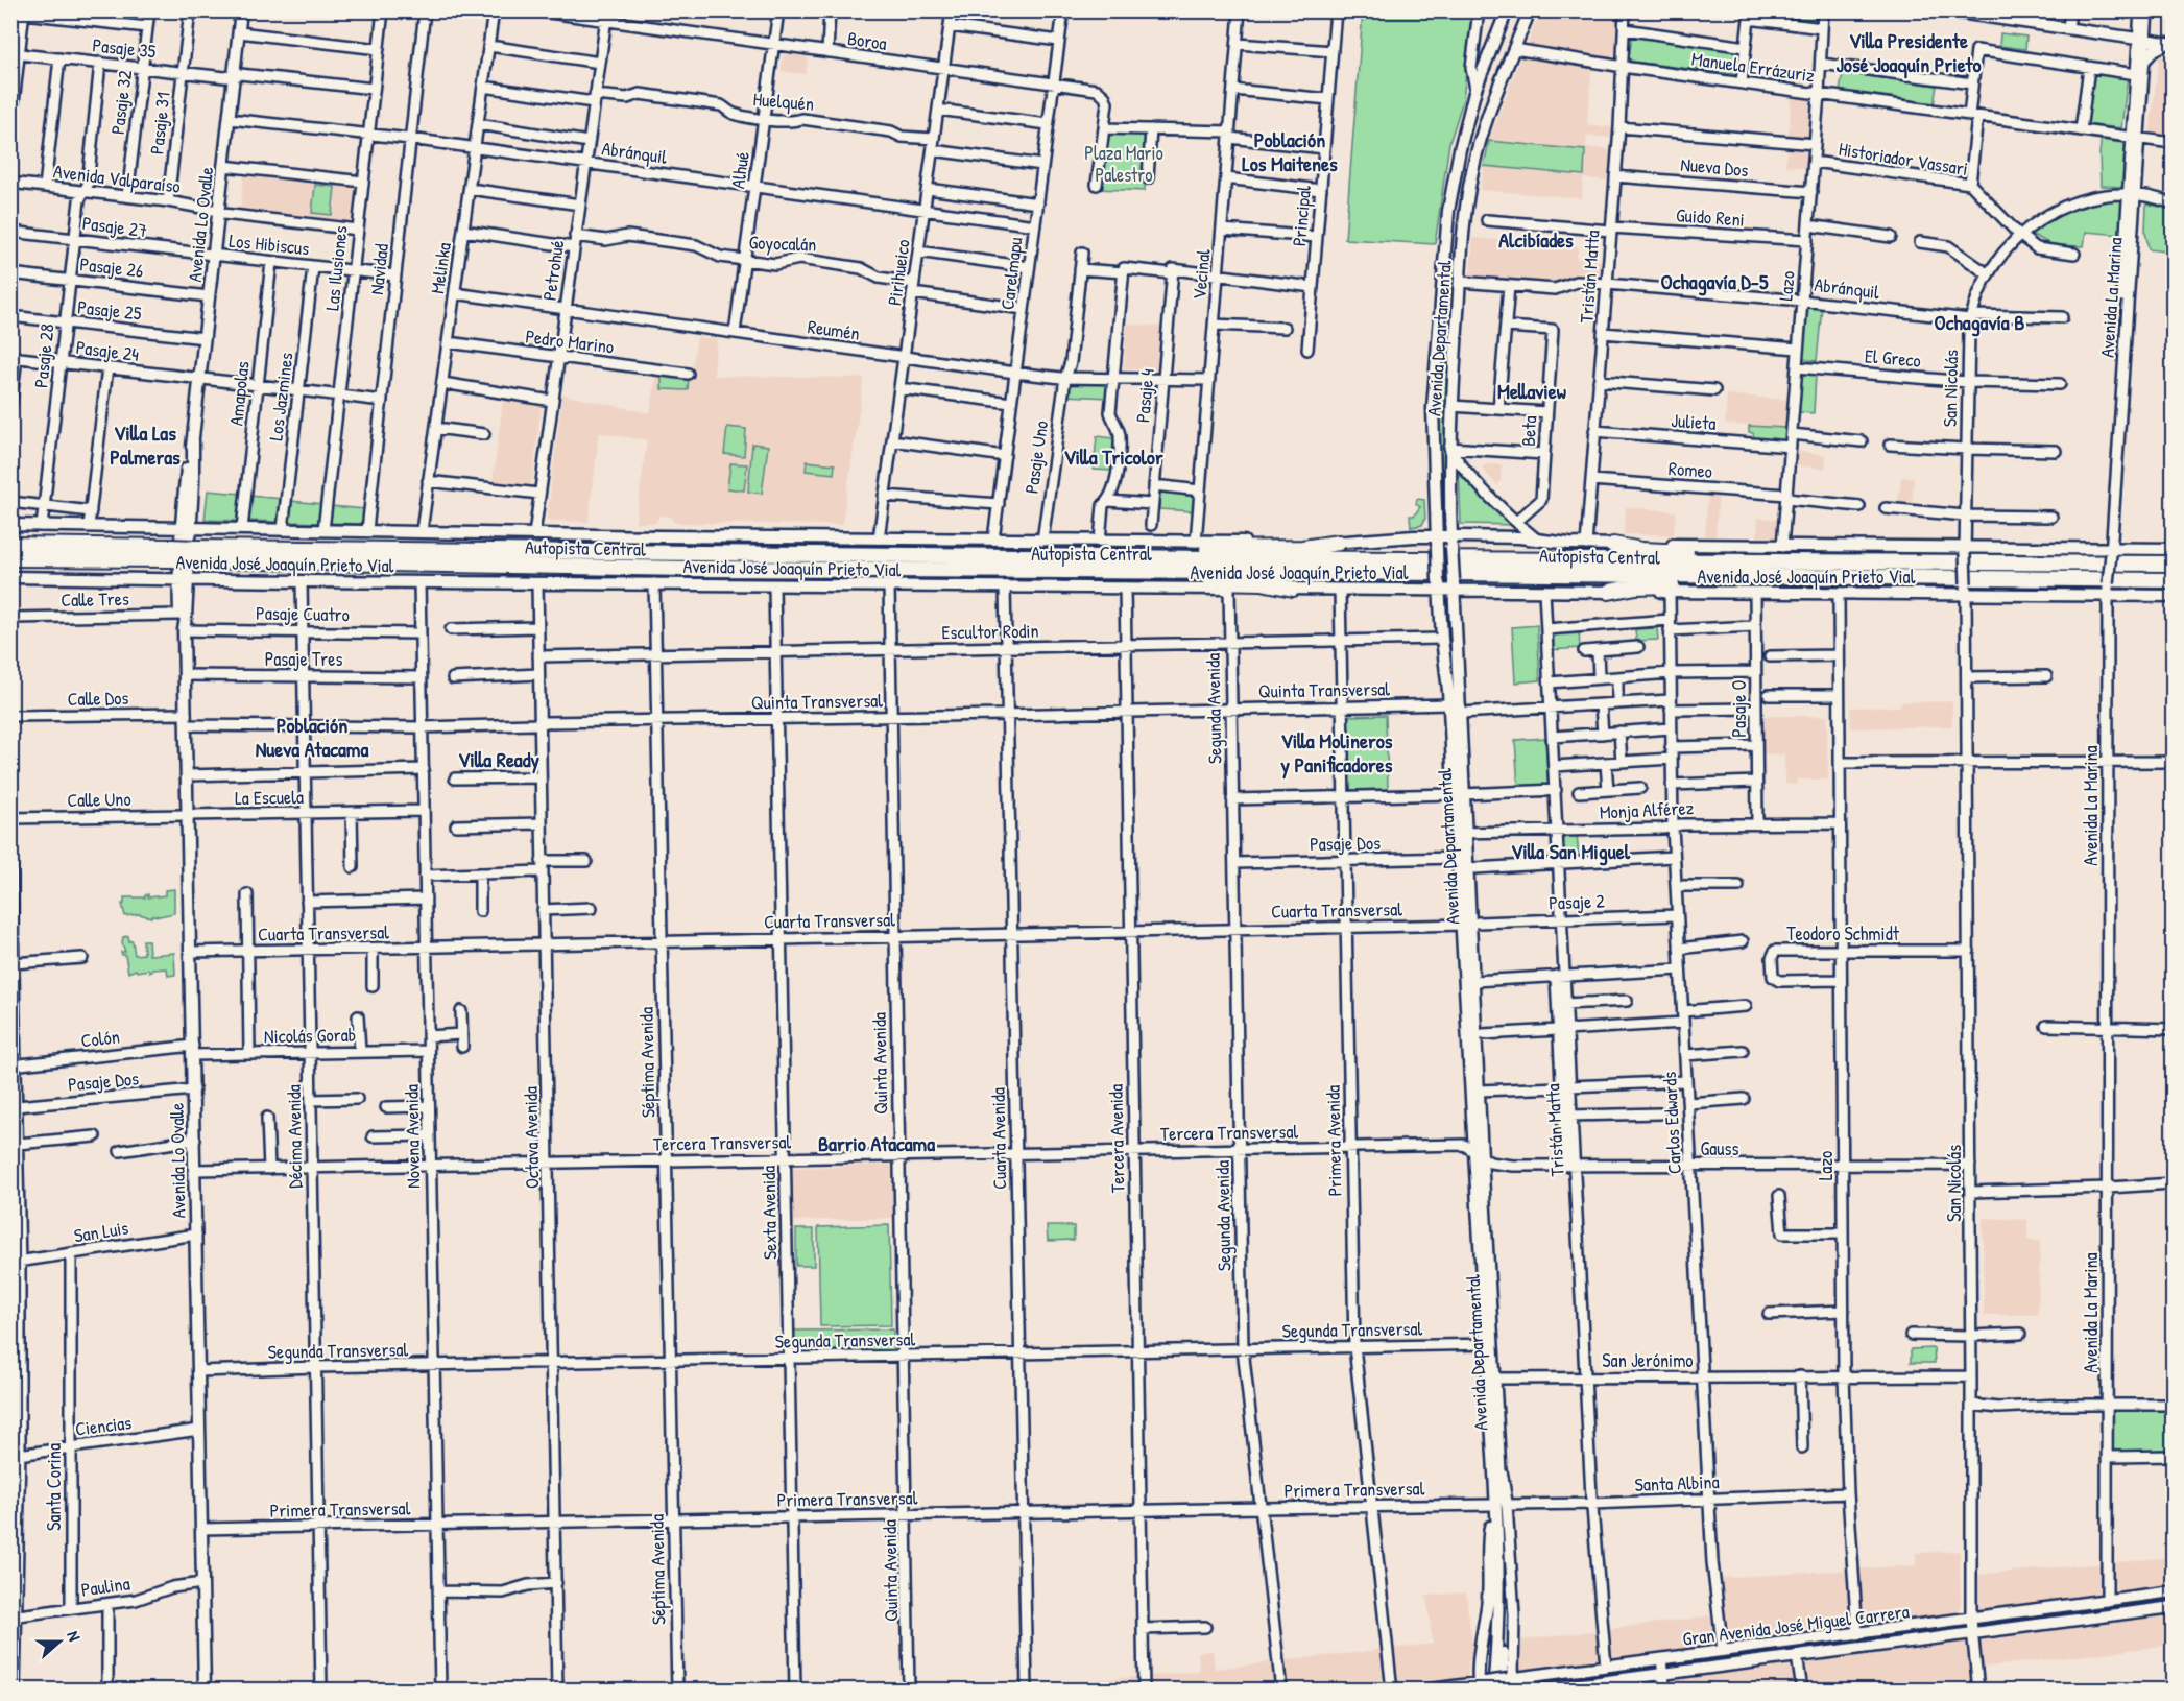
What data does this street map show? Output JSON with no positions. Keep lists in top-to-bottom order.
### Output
{
  "streets": {
    "highway": ["Autopista Central"],
    "main road": [
      "Avenida Lo Ovalle",
      "Avenida Departamental",
      "Avenida José Joaquín Prieto Vial",
      "Gran Avenida José Miguel Carrera"
    ],
    "street": [
      "Boroa",
      "Pasaje 35",
      "Manuela Errázuriz",
      "Huelquén",
      "Pasaje 32",
      "Pasaje 31",
      "Abránquil",
      "Historiador Vassari",
      "Nueva Dos",
      "Alhué",
      "Avenida Valparaíso",
      "Principal",
      "Guido Reni",
      "Pasaje 27",
      "Goyocalán",
      "Los Hibiscus",
      "Pasaje 26",
      "Las Ilusiones",
      "Melinka",
      "Navidad",
      "Petrohué",
      "Pirihueico",
      "Carelmapu",
      "Vecinal",
      "Tristán Matta",
      "Lazo",
      "Avenida La Marina",
      "Pasaje 25",
      "Reumén",
      "Pedro Marino",
      "Pasaje 24",
      "Pasaje 28",
      "El Greco",
      "San Nicolás",
      "Amapolas",
      "Pasaje 4",
      "Los Jazmines",
      "Julieta",
      "Beta",
      "Pasaje Uno",
      "Romeo",
      "Calle Tres",
      "Pasaje Cuatro",
      "Escultor Rodin",
      "Pasaje Tres",
      "Quinta Transversal",
      "Calle Dos",
      "Segunda Avenida",
      "Pasaje O",
      "La Escuela",
      "Calle Uno",
      "Monja Alférez",
      "Pasaje Dos",
      "Pasaje 2",
      "Cuarta Transversal",
      "Teodoro Schmidt",
      "Nicolás Gorab",
      "Colón",
      "Séptima Avenida",
      "Quinta Avenida",
      "Carlos Edwards",
      "Tercera Transversal",
      "Décima Avenida",
      "Novena Avenida",
      "Octava Avenida",
      "Cuarta Avenida",
      "Tercera Avenida",
      "Primera Avenida",
      "Gauss",
      "Sexta Avenida",
      "San Luis",
      "Segunda Transversal",
      "San Jerónimo",
      "Ciencias",
      "Santa Albina",
      "Santa Corina",
      "Primera Transversal",
      "Paulina"
    ]
  },
  "crossings": [
    ["Boroa", "Alhué"],
    ["Boroa", "Petrohué"],
    ["Boroa", "Pirihueico"],
    ["Boroa", "Carelmapu"],
    ["Pasaje 35", "Pasaje 32"],
    ["Pasaje 35", "Pasaje 31"],
    ["Pasaje 35", "Avenida Lo Ovalle"],
    ["Pasaje 35", "Las Ilusiones"],
    ["Pasaje 35", "Pasaje 28"],
    ["Manuela Errázuriz", "Tristán Matta"],
    ["Manuela Errázuriz", "Lazo"],
    ["Manuela Errázuriz", "Avenida La Marina"],
    ["Manuela Errázuriz", "Avenida Departamental"],
    ["Huelquén", "Alhué"],
    ["Huelquén", "Melinka"],
    ["Huelquén", "Petrohué"],
    ["Huelquén", "Pirihueico"],
    ["Pasaje 32", "Avenida Valparaíso"],
    ["Pasaje 31", "Avenida Valparaíso"],
    ["Abránquil", "Alhué"],
    ["Abránquil", "Avenida Lo Ovalle"],
    ["Abránquil", "Las Ilusiones"],
    ["Abránquil", "Melinka"],
    ["Abránquil", "Navidad"],
    ["Abránquil", "Petrohué"],
    ["Abránquil", "Pirihueico"],
    ["Abránquil", "Carelmapu"],
    ["Abránquil", "Tristán Matta"],
    ["Abránquil", "Lazo"],
    ["Abránquil", "Avenida Departamental"],
    ["Abránquil", "San Nicolás"],
    ["Historiador Vassari", "Tristán Matta"],
    ["Historiador Vassari", "Lazo"],
    ["Historiador Vassari", "San Nicolás"],
    ["Nueva Dos", "Tristán Matta"],
    ["Nueva Dos", "Lazo"],
    ["Alhué", "Goyocalán"],
    ["Alhué", "Reumén"],
    ["Avenida Valparaíso", "Avenida Lo Ovalle"],
    ["Avenida Valparaíso", "Las Ilusiones"],
    ["Avenida Valparaíso", "Pasaje 28"],
    ["Guido Reni", "Tristán Matta"],
    ["Guido Reni", "Lazo"],
    ["Avenida Lo Ovalle", "Pasaje 27"],
    ["Avenida Lo Ovalle", "Los Hibiscus"],
    ["Avenida Lo Ovalle", "Pasaje 26"],
    ["Avenida Lo Ovalle", "Pasaje 25"],
    ["Avenida Lo Ovalle", "Pasaje 24"],
    ["Avenida Lo Ovalle", "Avenida José Joaquín Prieto Vial"],
    ["Avenida Lo Ovalle", "Calle Tres"],
    ["Avenida Lo Ovalle", "Pasaje Cuatro"],
    ["Avenida Lo Ovalle", "Pasaje Tres"],
    ["Avenida Lo Ovalle", "Quinta Transversal"],
    ["Avenida Lo Ovalle", "Calle Dos"],
    ["Avenida Lo Ovalle", "La Escuela"],
    ["Avenida Lo Ovalle", "Calle Uno"],
    ["Avenida Lo Ovalle", "Pasaje Dos"],
    ["Avenida Lo Ovalle", "Cuarta Transversal"],
    ["Avenida Lo Ovalle", "Nicolás Gorab"],
    ["Avenida Lo Ovalle", "Colón"],
    ["Avenida Lo Ovalle", "Tercera Transversal"],
    ["Avenida Lo Ovalle", "San Luis"],
    ["Avenida Lo Ovalle", "Segunda Transversal"],
    ["Avenida Lo Ovalle", "Ciencias"],
    ["Avenida Lo Ovalle", "Primera Transversal"],
    ["Avenida Lo Ovalle", "Paulina"],
    ["Pasaje 27", "Los Hibiscus"],
    ["Pasaje 27", "Pasaje 28"],
    ["Goyocalán", "Petrohué"],
    ["Goyocalán", "Pirihueico"],
    ["Los Hibiscus", "Las Ilusiones"],
    ["Los Hibiscus", "Navidad"],
    ["Los Hibiscus", "Amapolas"],
    ["Los Hibiscus", "Los Jazmines"],
    ["Pasaje 26", "Pasaje 28"],
    ["Las Ilusiones", "Pasaje 24"],
    ["Las Ilusiones", "Avenida José Joaquín Prieto Vial"],
    ["Melinka", "Reumén"],
    ["Melinka", "Pedro Marino"],
    ["Melinka", "Avenida José Joaquín Prieto Vial"],
    ["Navidad", "Pasaje 24"],
    ["Navidad", "Avenida José Joaquín Prieto Vial"],
    ["Petrohué", "Reumén"],
    ["Petrohué", "Pedro Marino"],
    ["Petrohué", "Avenida José Joaquín Prieto Vial"],
    ["Pirihueico", "Reumén"],
    ["Pirihueico", "Avenida José Joaquín Prieto Vial"],
    ["Carelmapu", "Reumén"],
    ["Carelmapu", "Avenida José Joaquín Prieto Vial"],
    ["Vecinal", "Reumén"],
    ["Vecinal", "Avenida José Joaquín Prieto Vial"],
    ["Tristán Matta", "Julieta"],
    ["Tristán Matta", "Romeo"],
    ["Tristán Matta", "Avenida José Joaquín Prieto Vial"],
    ["Tristán Matta", "Monja Alférez"],
    ["Tristán Matta", "Pasaje 2"],
    ["Tristán Matta", "Gauss"],
    ["Tristán Matta", "San Jerónimo"],
    ["Tristán Matta", "Santa Albina"],
    ["Tristán Matta", "Gran Avenida José Miguel Carrera"],
    ["Lazo", "El Greco"],
    ["Lazo", "Julieta"],
    ["Lazo", "Romeo"],
    ["Lazo", "Avenida José Joaquín Prieto Vial"],
    ["Lazo", "Monja Alférez"],
    ["Lazo", "Teodoro Schmidt"],
    ["Lazo", "Gauss"],
    ["Lazo", "San Jerónimo"],
    ["Lazo", "Santa Albina"],
    ["Lazo", "Gran Avenida José Miguel Carrera"],
    ["Avenida La Marina", "San Nicolás"],
    ["Avenida La Marina", "Avenida José Joaquín Prieto Vial"],
    ["Avenida La Marina", "Gran Avenida José Miguel Carrera"],
    ["Pasaje 25", "Pasaje 28"],
    ["Reumén", "Pasaje 4"],
    ["Reumén", "Pasaje Uno"],
    ["Avenida Departamental", "Avenida José Joaquín Prieto Vial"],
    ["Avenida Departamental", "Escultor Rodin"],
    ["Avenida Departamental", "Quinta Transversal"],
    ["Avenida Departamental", "Monja Alférez"],
    ["Avenida Departamental", "Pasaje Dos"],
    ["Avenida Departamental", "Pasaje 2"],
    ["Avenida Departamental", "Cuarta Transversal"],
    ["Avenida Departamental", "Tercera Transversal"],
    ["Avenida Departamental", "Gauss"],
    ["Avenida Departamental", "Segunda Transversal"],
    ["Avenida Departamental", "San Jerónimo"],
    ["Avenida Departamental", "Primera Transversal"],
    ["Avenida Departamental", "Gran Avenida José Miguel Carrera"],
    ["Pasaje 24", "Pasaje 28"],
    ["Pasaje 24", "Amapolas"],
    ["Pasaje 24", "Los Jazmines"],
    ["Pasaje 28", "Avenida José Joaquín Prieto Vial"],
    ["El Greco", "San Nicolás"],
    ["San Nicolás", "Avenida José Joaquín Prieto Vial"],
    ["San Nicolás", "Teodoro Schmidt"],
    ["San Nicolás", "Gauss"],
    ["San Nicolás", "San Jerónimo"],
    ["San Nicolás", "Gran Avenida José Miguel Carrera"],
    ["Amapolas", "Avenida José Joaquín Prieto Vial"],
    ["Los Jazmines", "Avenida José Joaquín Prieto Vial"],
    ["Pasaje Uno", "Avenida José Joaquín Prieto Vial"],
    ["Avenida José Joaquín Prieto Vial", "Segunda Avenida"],
    ["Avenida José Joaquín Prieto Vial", "Pasaje O"],
    ["Avenida José Joaquín Prieto Vial", "Séptima Avenida"],
    ["Avenida José Joaquín Prieto Vial", "Quinta Avenida"],
    ["Avenida José Joaquín Prieto Vial", "Carlos Edwards"],
    ["Avenida José Joaquín Prieto Vial", "Décima Avenida"],
    ["Avenida José Joaquín Prieto Vial", "Novena Avenida"],
    ["Avenida José Joaquín Prieto Vial", "Octava Avenida"],
    ["Avenida José Joaquín Prieto Vial", "Cuarta Avenida"],
    ["Avenida José Joaquín Prieto Vial", "Tercera Avenida"],
    ["Avenida José Joaquín Prieto Vial", "Primera Avenida"],
    ["Avenida José Joaquín Prieto Vial", "Sexta Avenida"],
    ["Pasaje Cuatro", "Décima Avenida"],
    ["Pasaje Cuatro", "Novena Avenida"],
    ["Escultor Rodin", "Segunda Avenida"],
    ["Escultor Rodin", "Séptima Avenida"],
    ["Escultor Rodin", "Quinta Avenida"],
    ["Escultor Rodin", "Octava Avenida"],
    ["Escultor Rodin", "Cuarta Avenida"],
    ["Escultor Rodin", "Tercera Avenida"],
    ["Escultor Rodin", "Primera Avenida"],
    ["Escultor Rodin", "Sexta Avenida"],
    ["Pasaje Tres", "Décima Avenida"],
    ["Pasaje Tres", "Novena Avenida"],
    ["Quinta Transversal", "Calle Dos"],
    ["Quinta Transversal", "Segunda Avenida"],
    ["Quinta Transversal", "Séptima Avenida"],
    ["Quinta Transversal", "Quinta Avenida"],
    ["Quinta Transversal", "Décima Avenida"],
    ["Quinta Transversal", "Novena Avenida"],
    ["Quinta Transversal", "Octava Avenida"],
    ["Quinta Transversal", "Cuarta Avenida"],
    ["Quinta Transversal", "Tercera Avenida"],
    ["Quinta Transversal", "Primera Avenida"],
    ["Quinta Transversal", "Sexta Avenida"],
    ["Segunda Avenida", "Pasaje Dos"],
    ["Segunda Avenida", "Cuarta Transversal"],
    ["Segunda Avenida", "Tercera Transversal"],
    ["Segunda Avenida", "Segunda Transversal"],
    ["Segunda Avenida", "Primera Transversal"],
    ["Pasaje O", "Monja Alférez"],
    ["La Escuela", "Calle Uno"],
    ["La Escuela", "Décima Avenida"],
    ["La Escuela", "Novena Avenida"],
    ["Monja Alférez", "Carlos Edwards"],
    ["Pasaje Dos", "Primera Avenida"],
    ["Pasaje 2", "Cuarta Transversal"],
    ["Pasaje 2", "Carlos Edwards"],
    ["Cuarta Transversal", "Séptima Avenida"],
    ["Cuarta Transversal", "Quinta Avenida"],
    ["Cuarta Transversal", "Décima Avenida"],
    ["Cuarta Transversal", "Novena Avenida"],
    ["Cuarta Transversal", "Octava Avenida"],
    ["Cuarta Transversal", "Cuarta Avenida"],
    ["Cuarta Transversal", "Tercera Avenida"],
    ["Cuarta Transversal", "Primera Avenida"],
    ["Cuarta Transversal", "Sexta Avenida"],
    ["Nicolás Gorab", "Colón"],
    ["Nicolás Gorab", "Décima Avenida"],
    ["Nicolás Gorab", "Novena Avenida"],
    ["Séptima Avenida", "Tercera Transversal"],
    ["Séptima Avenida", "Segunda Transversal"],
    ["Séptima Avenida", "Primera Transversal"],
    ["Quinta Avenida", "Tercera Transversal"],
    ["Quinta Avenida", "Segunda Transversal"],
    ["Quinta Avenida", "Primera Transversal"],
    ["Carlos Edwards", "Gauss"],
    ["Carlos Edwards", "San Jerónimo"],
    ["Carlos Edwards", "Santa Albina"],
    ["Carlos Edwards", "Gran Avenida José Miguel Carrera"],
    ["Tercera Transversal", "Décima Avenida"],
    ["Tercera Transversal", "Novena Avenida"],
    ["Tercera Transversal", "Octava Avenida"],
    ["Tercera Transversal", "Cuarta Avenida"],
    ["Tercera Transversal", "Tercera Avenida"],
    ["Tercera Transversal", "Primera Avenida"],
    ["Tercera Transversal", "Gauss"],
    ["Tercera Transversal", "Sexta Avenida"],
    ["Décima Avenida", "Segunda Transversal"],
    ["Décima Avenida", "Primera Transversal"],
    ["Novena Avenida", "Segunda Transversal"],
    ["Novena Avenida", "Primera Transversal"],
    ["Octava Avenida", "Segunda Transversal"],
    ["Octava Avenida", "Primera Transversal"],
    ["Cuarta Avenida", "Segunda Transversal"],
    ["Cuarta Avenida", "Primera Transversal"],
    ["Tercera Avenida", "Segunda Transversal"],
    ["Tercera Avenida", "Primera Transversal"],
    ["Primera Avenida", "Segunda Transversal"],
    ["Primera Avenida", "Primera Transversal"],
    ["Sexta Avenida", "Segunda Transversal"],
    ["Sexta Avenida", "Primera Transversal"],
    ["San Luis", "Santa Corina"],
    ["Ciencias", "Santa Corina"],
    ["Santa Corina", "Paulina"]
  ],
  "districts": [
    "Villa Presidente José Joaquín Prieto",
    "Población Los Maitenes",
    "Alcibíades",
    "Ochagavía D-5",
    "Ochagavía B",
    "Mellaview",
    "Villa Las Palmeras",
    "Villa Tricolor",
    "Población Nueva Atacama",
    "Villa Molineros y Panificadores",
    "Villa Ready",
    "Villa San Miguel",
    "Barrio Atacama"
  ],
  "parks": ["Plaza Mario Palestro"],
  "north": "right"
}
